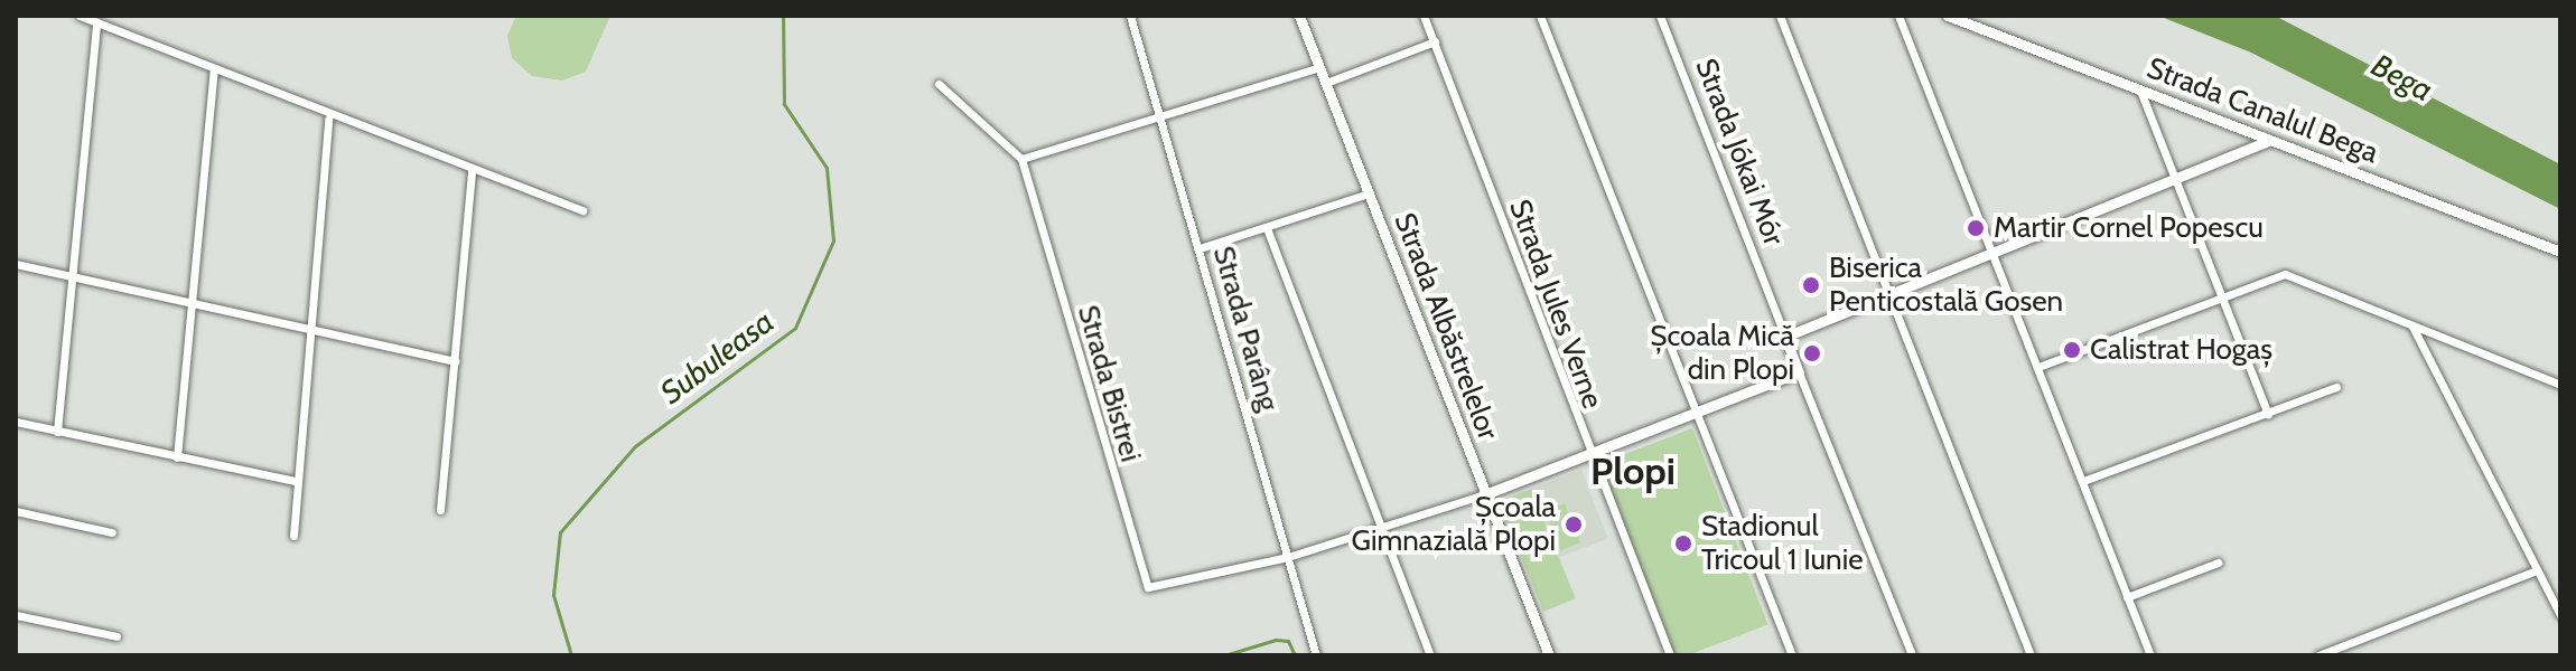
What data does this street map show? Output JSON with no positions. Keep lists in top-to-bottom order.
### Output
{
  "streets": {
    "street": [
      "Strada Canalul Bega",
      "Strada Jókai Mór",
      "Strada Jules Verne",
      "Strada Albăstrelelor",
      "Strada Parâng",
      "Strada Bistrei"
    ]
  },
  "crossings": [
    ["Strada Parâng", "Strada Bistrei"]
  ],
  "districts": ["Plopi"],
  "water": ["Bega", "Subuleasa"],
  "places": [
    "Martir Cornel Popescu",
    "Biserica Penticostală Gosen",
    "Calistrat Hogaș",
    "Școala Mică din Plopi",
    "Școala Gimnazială Plopi",
    "Stadionul Tricoul 1 Iunie"
  ]
}
